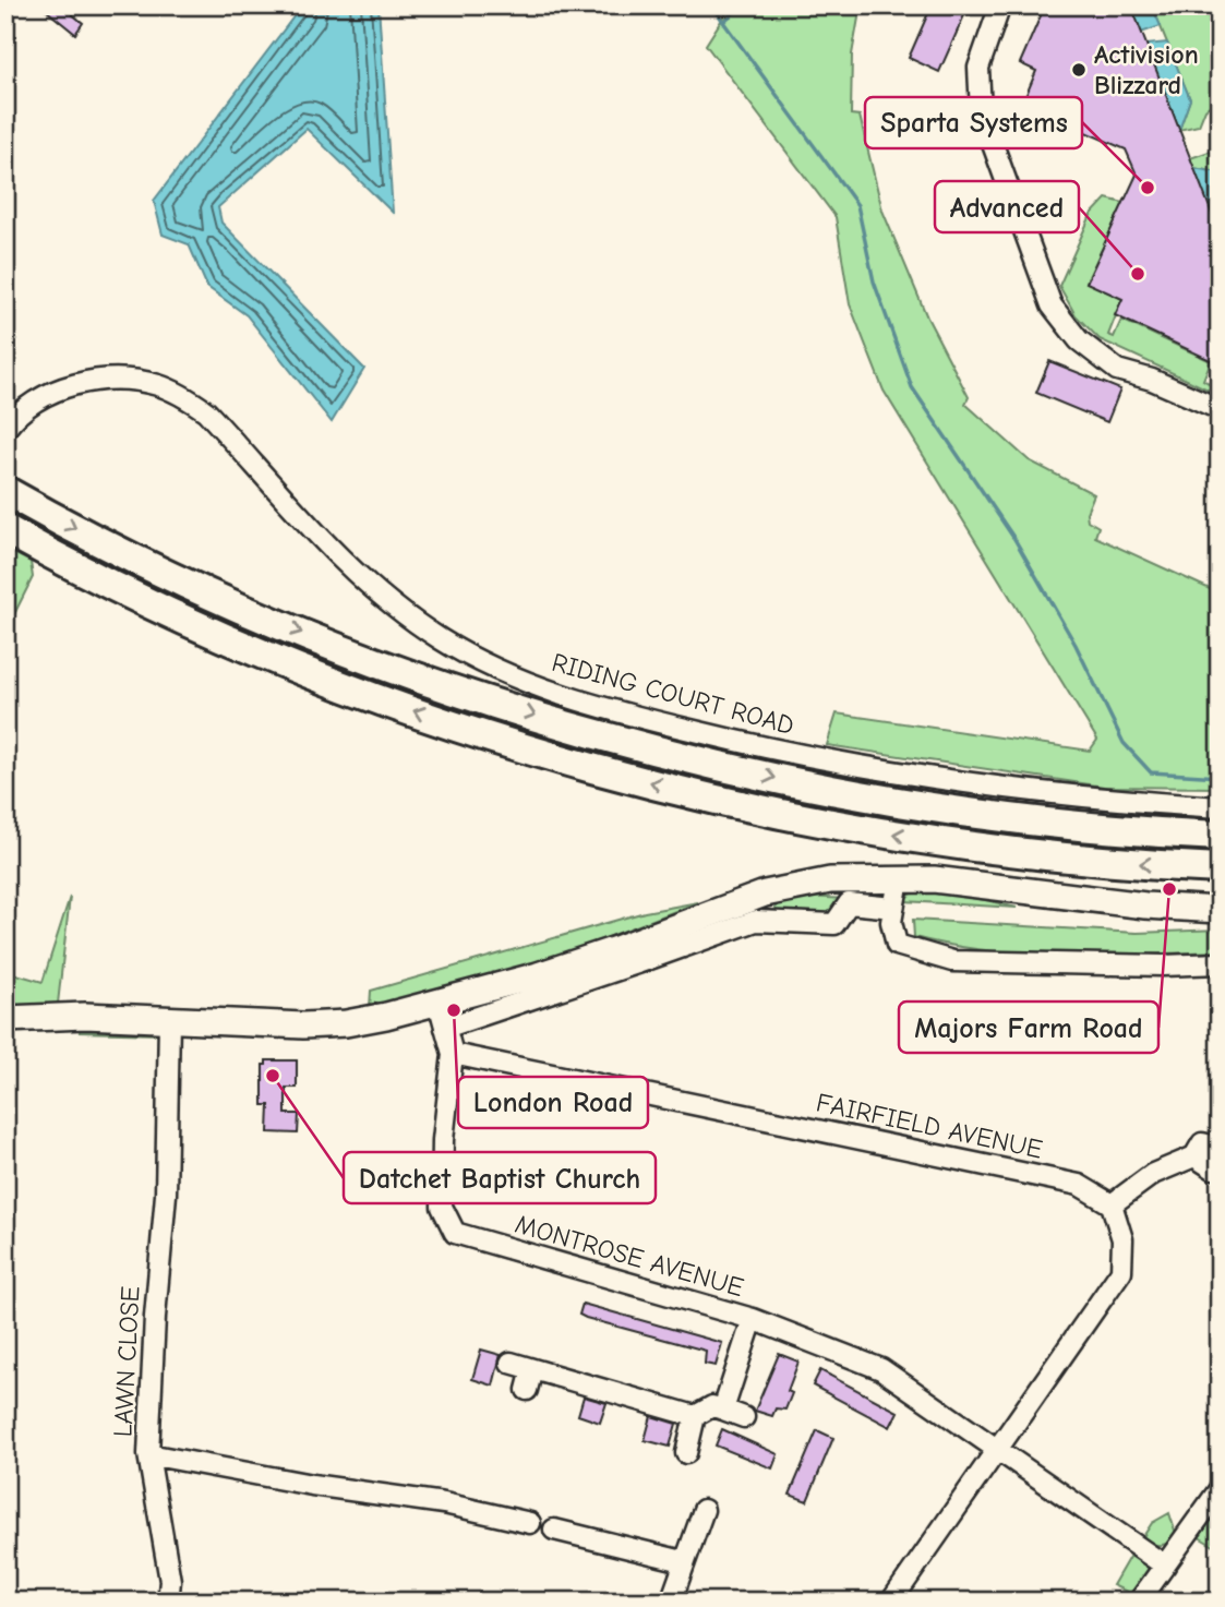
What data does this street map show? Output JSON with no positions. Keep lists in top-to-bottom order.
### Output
{
  "streets": {
    "street": [
      "RIDING COURT ROAD",
      "FAIRFIELD AVENUE",
      "MONTROSE AVENUE",
      "LAWN CLOSE"
    ]
  },
  "crossings": [
    ["FAIRFIELD AVENUE", "MONTROSE AVENUE"]
  ],
  "places": [
    "Activision Blizzard",
    "Sparta Systems",
    "Advanced",
    "Majors Farm Road",
    "London Road",
    "Datchet Baptist Church"
  ]
}
